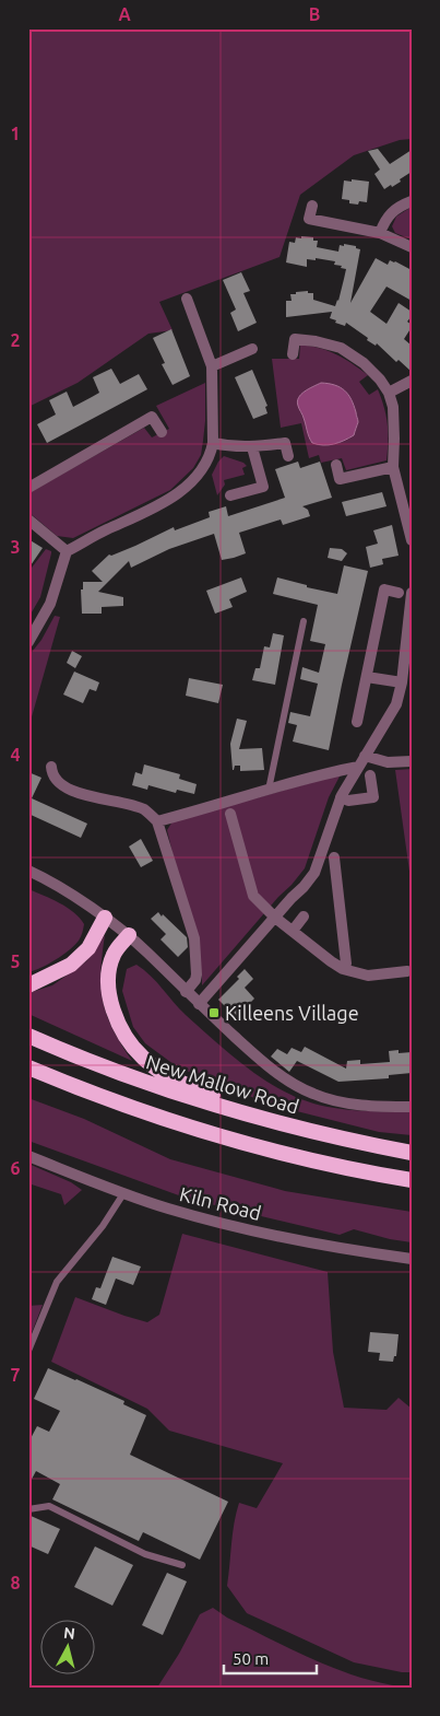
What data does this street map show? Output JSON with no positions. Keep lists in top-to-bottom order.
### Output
{
  "streets": {
    "highway": ["New Mallow Road"],
    "street": ["Kiln Road"]
  },
  "places": {
    "transit": ["Killeens Village"]
  },
  "scale_bar": "50 m",
  "north": "top",
  "grid": {
    "columns": ["A", "B"],
    "rows": [
      "1",
      "2",
      "3",
      "4",
      "5",
      "6",
      "7",
      "8"
    ]
  }
}
